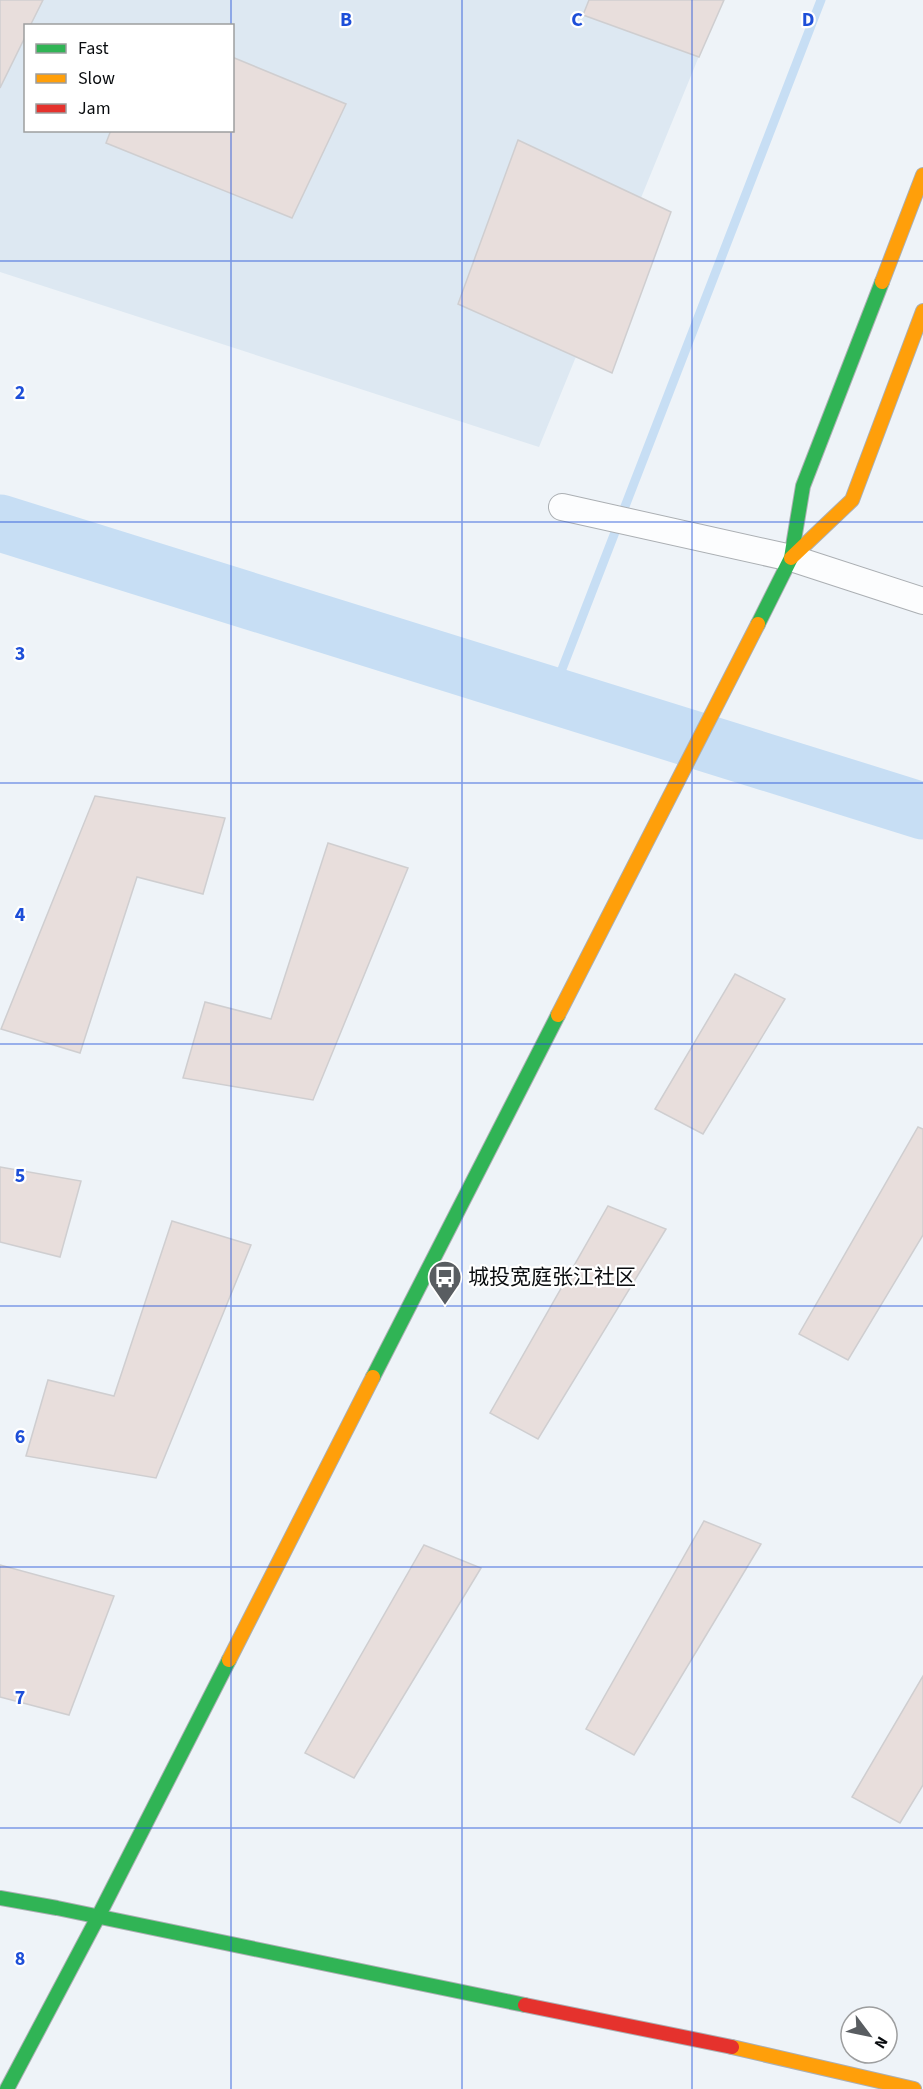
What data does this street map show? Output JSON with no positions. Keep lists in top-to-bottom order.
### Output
{
  "places": {
    "bus stop": ["城投宽庭张江社区"]
  },
  "legend": ["Fast", "Slow", "Jam"],
  "north": "bottom right",
  "grid": {
    "columns": ["B", "C", "D"],
    "rows": [
      "2",
      "3",
      "4",
      "5",
      "6",
      "7",
      "8"
    ]
  }
}
